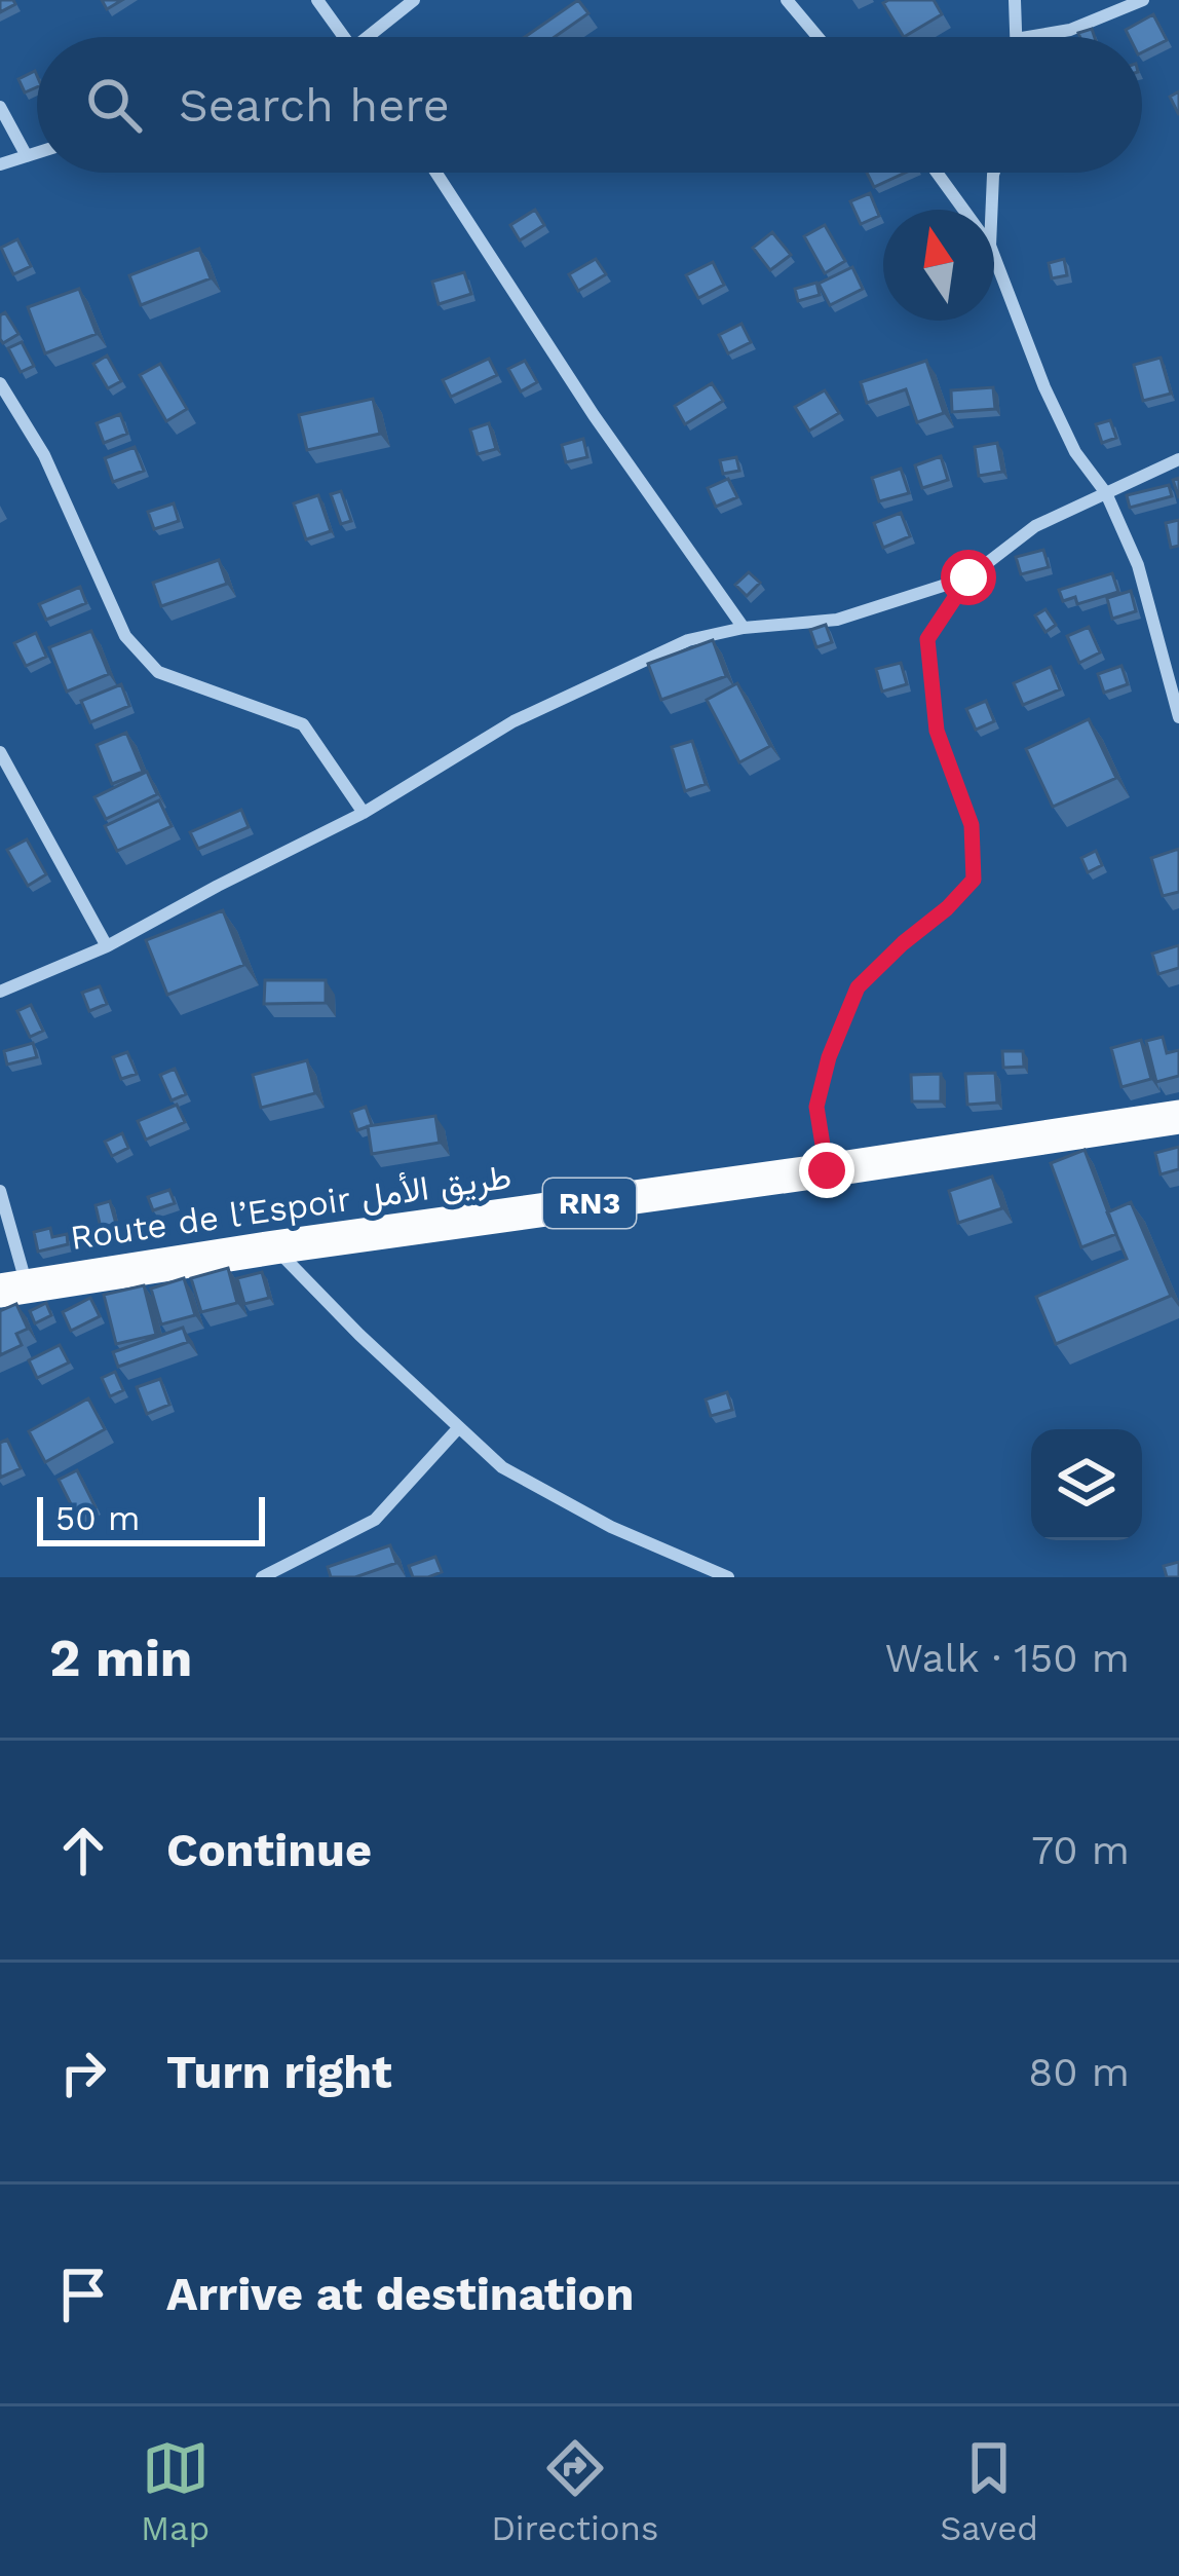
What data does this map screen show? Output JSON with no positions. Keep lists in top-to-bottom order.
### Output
{
  "streets": {
    "highway": ["RN3", "Route de l’Espoir طريق الأمل"]
  },
  "scale_bar": "50 m",
  "north": "top",
  "page": {
    "search": "Search here",
    "scale": "50 m",
    "heading": ["2 min", "Walk · 150 m"],
    "list": [
      ["Continue", "70 m"],
      ["Turn right", "80 m"],
      "Arrive at destination"
    ],
    "nav": ["Map", "Directions", "Saved"]
  }
}
